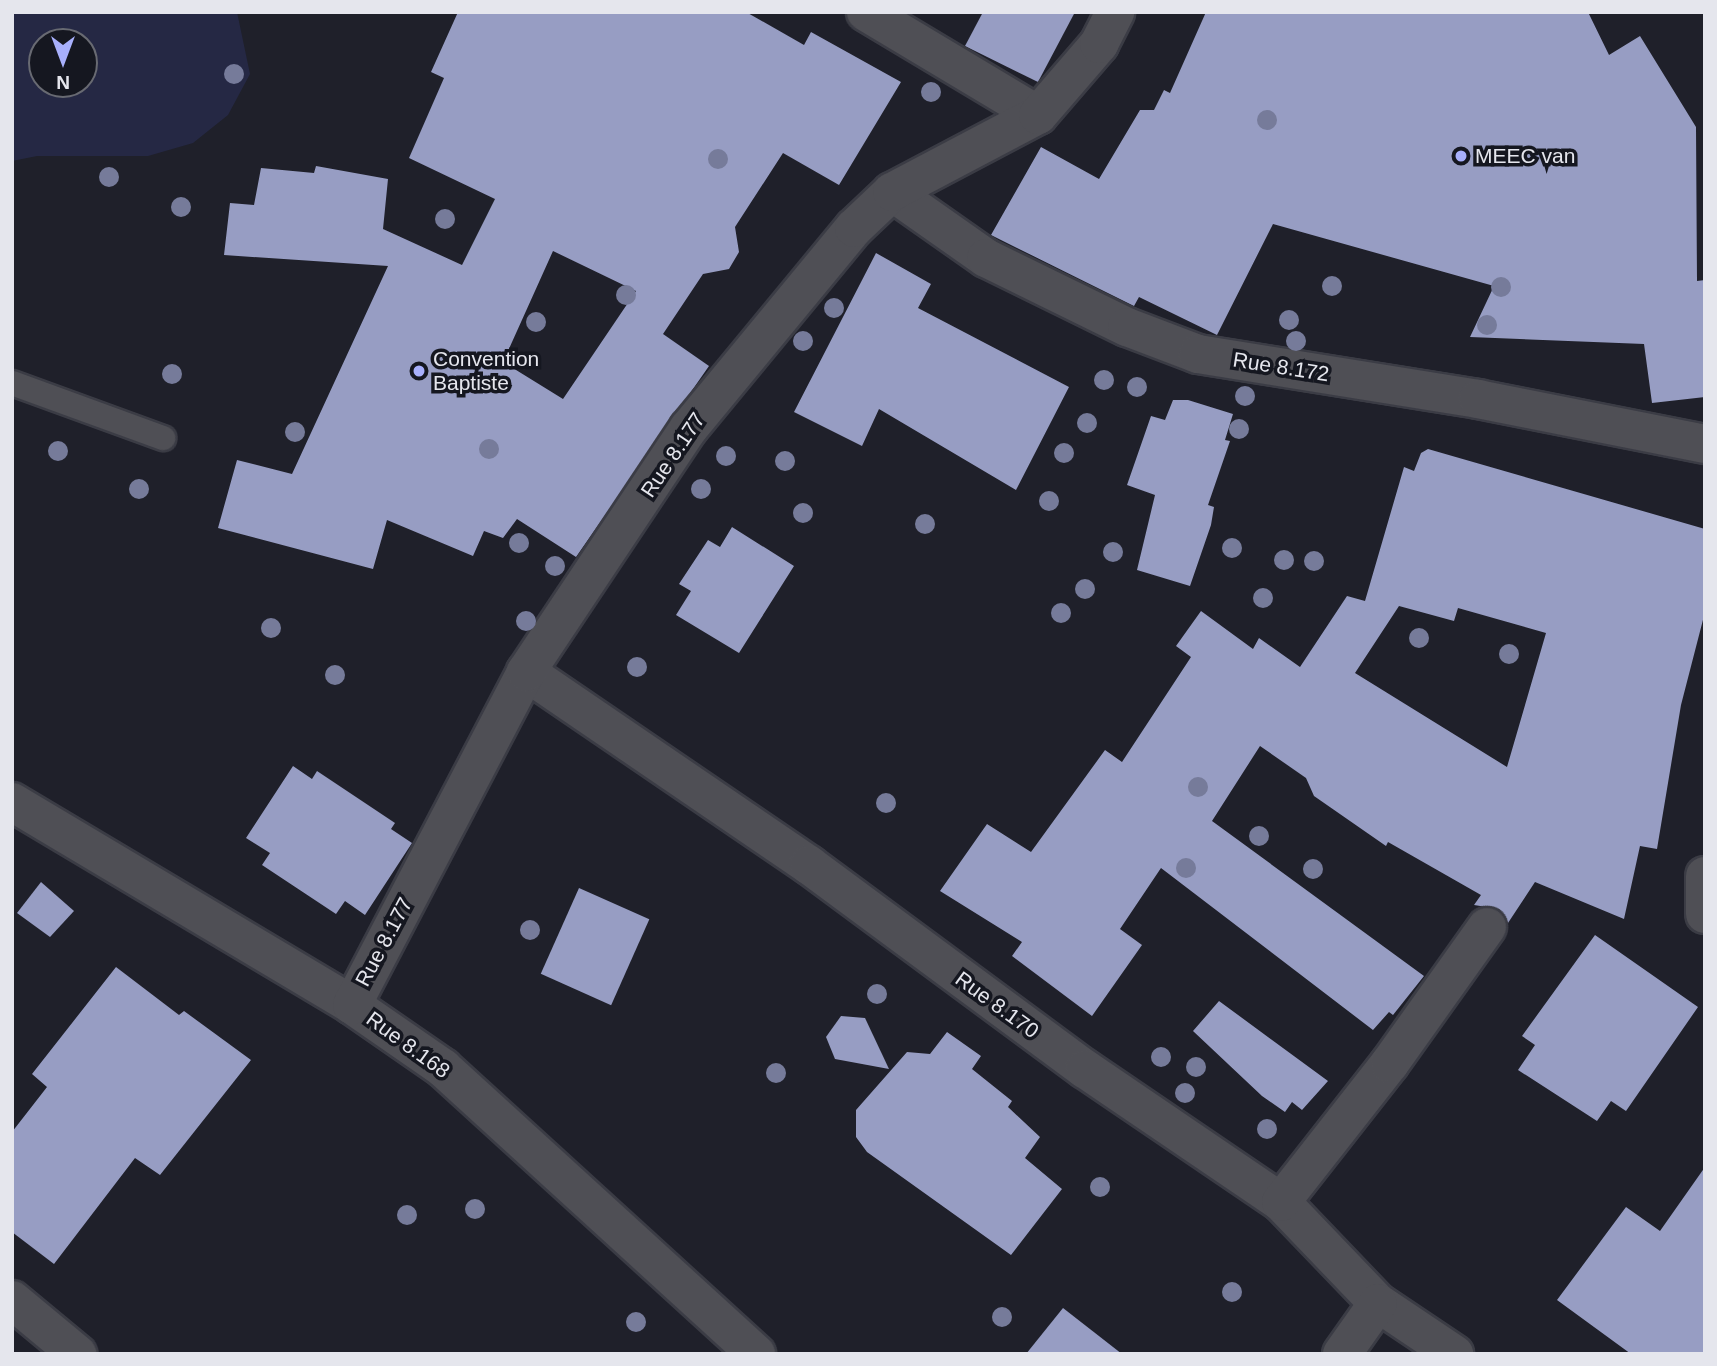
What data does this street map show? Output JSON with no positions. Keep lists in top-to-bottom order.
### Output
{
  "streets": {
    "street": [
      "Rue 8.172",
      "Rue 8.177",
      "Rue 8.170",
      "Rue 8.168"
    ]
  },
  "crossings": [
    ["Rue 8.172", "Rue 8.177"],
    ["Rue 8.177", "Rue 8.170"],
    ["Rue 8.177", "Rue 8.168"]
  ],
  "places": ["MEEC van", "Convention Baptiste"],
  "north": "bottom"
}
